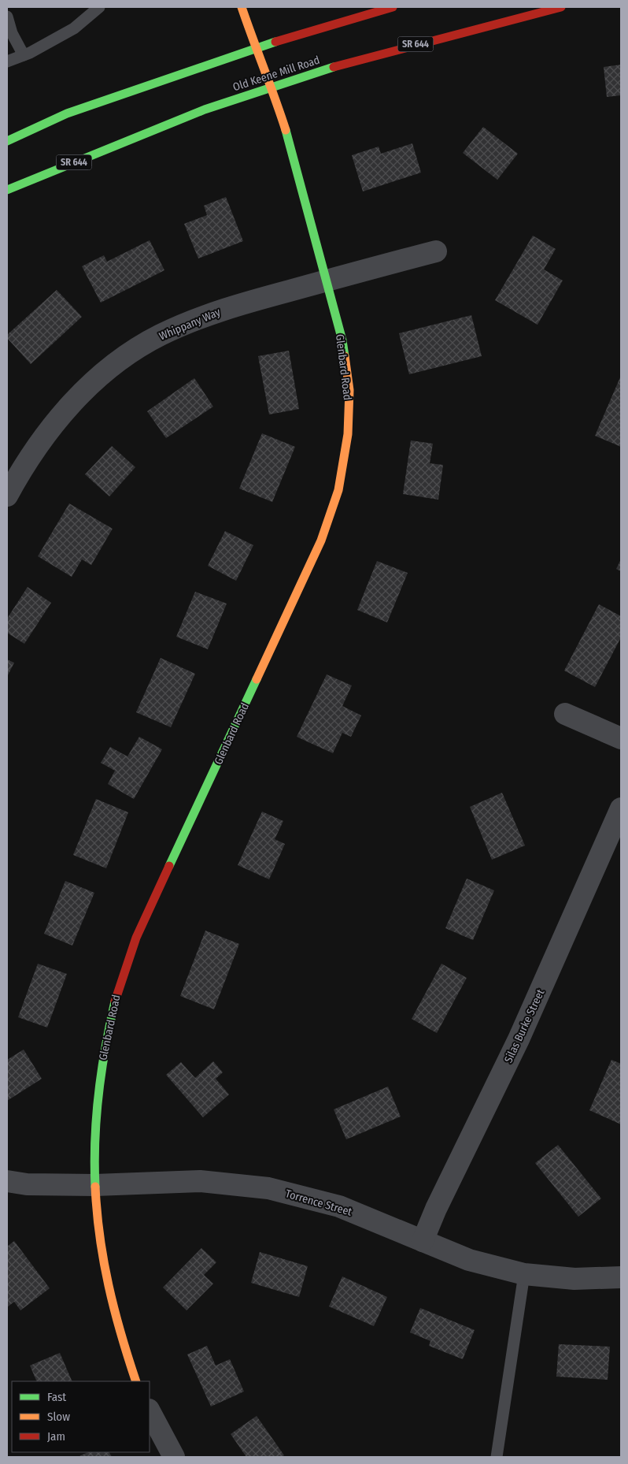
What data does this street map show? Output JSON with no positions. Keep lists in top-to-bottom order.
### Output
{
  "streets": {
    "street": [
      "SR 644",
      "Old Keene Mill Road",
      "Whippany Way",
      "Glenbard Road",
      "Silas Burke Street",
      "Torrence Street"
    ]
  },
  "crossings": [
    ["Old Keene Mill Road", "Glenbard Road"],
    ["Whippany Way", "Glenbard Road"],
    ["Glenbard Road", "Torrence Street"],
    ["Silas Burke Street", "Torrence Street"]
  ],
  "legend": ["Fast", "Slow", "Jam"]
}
